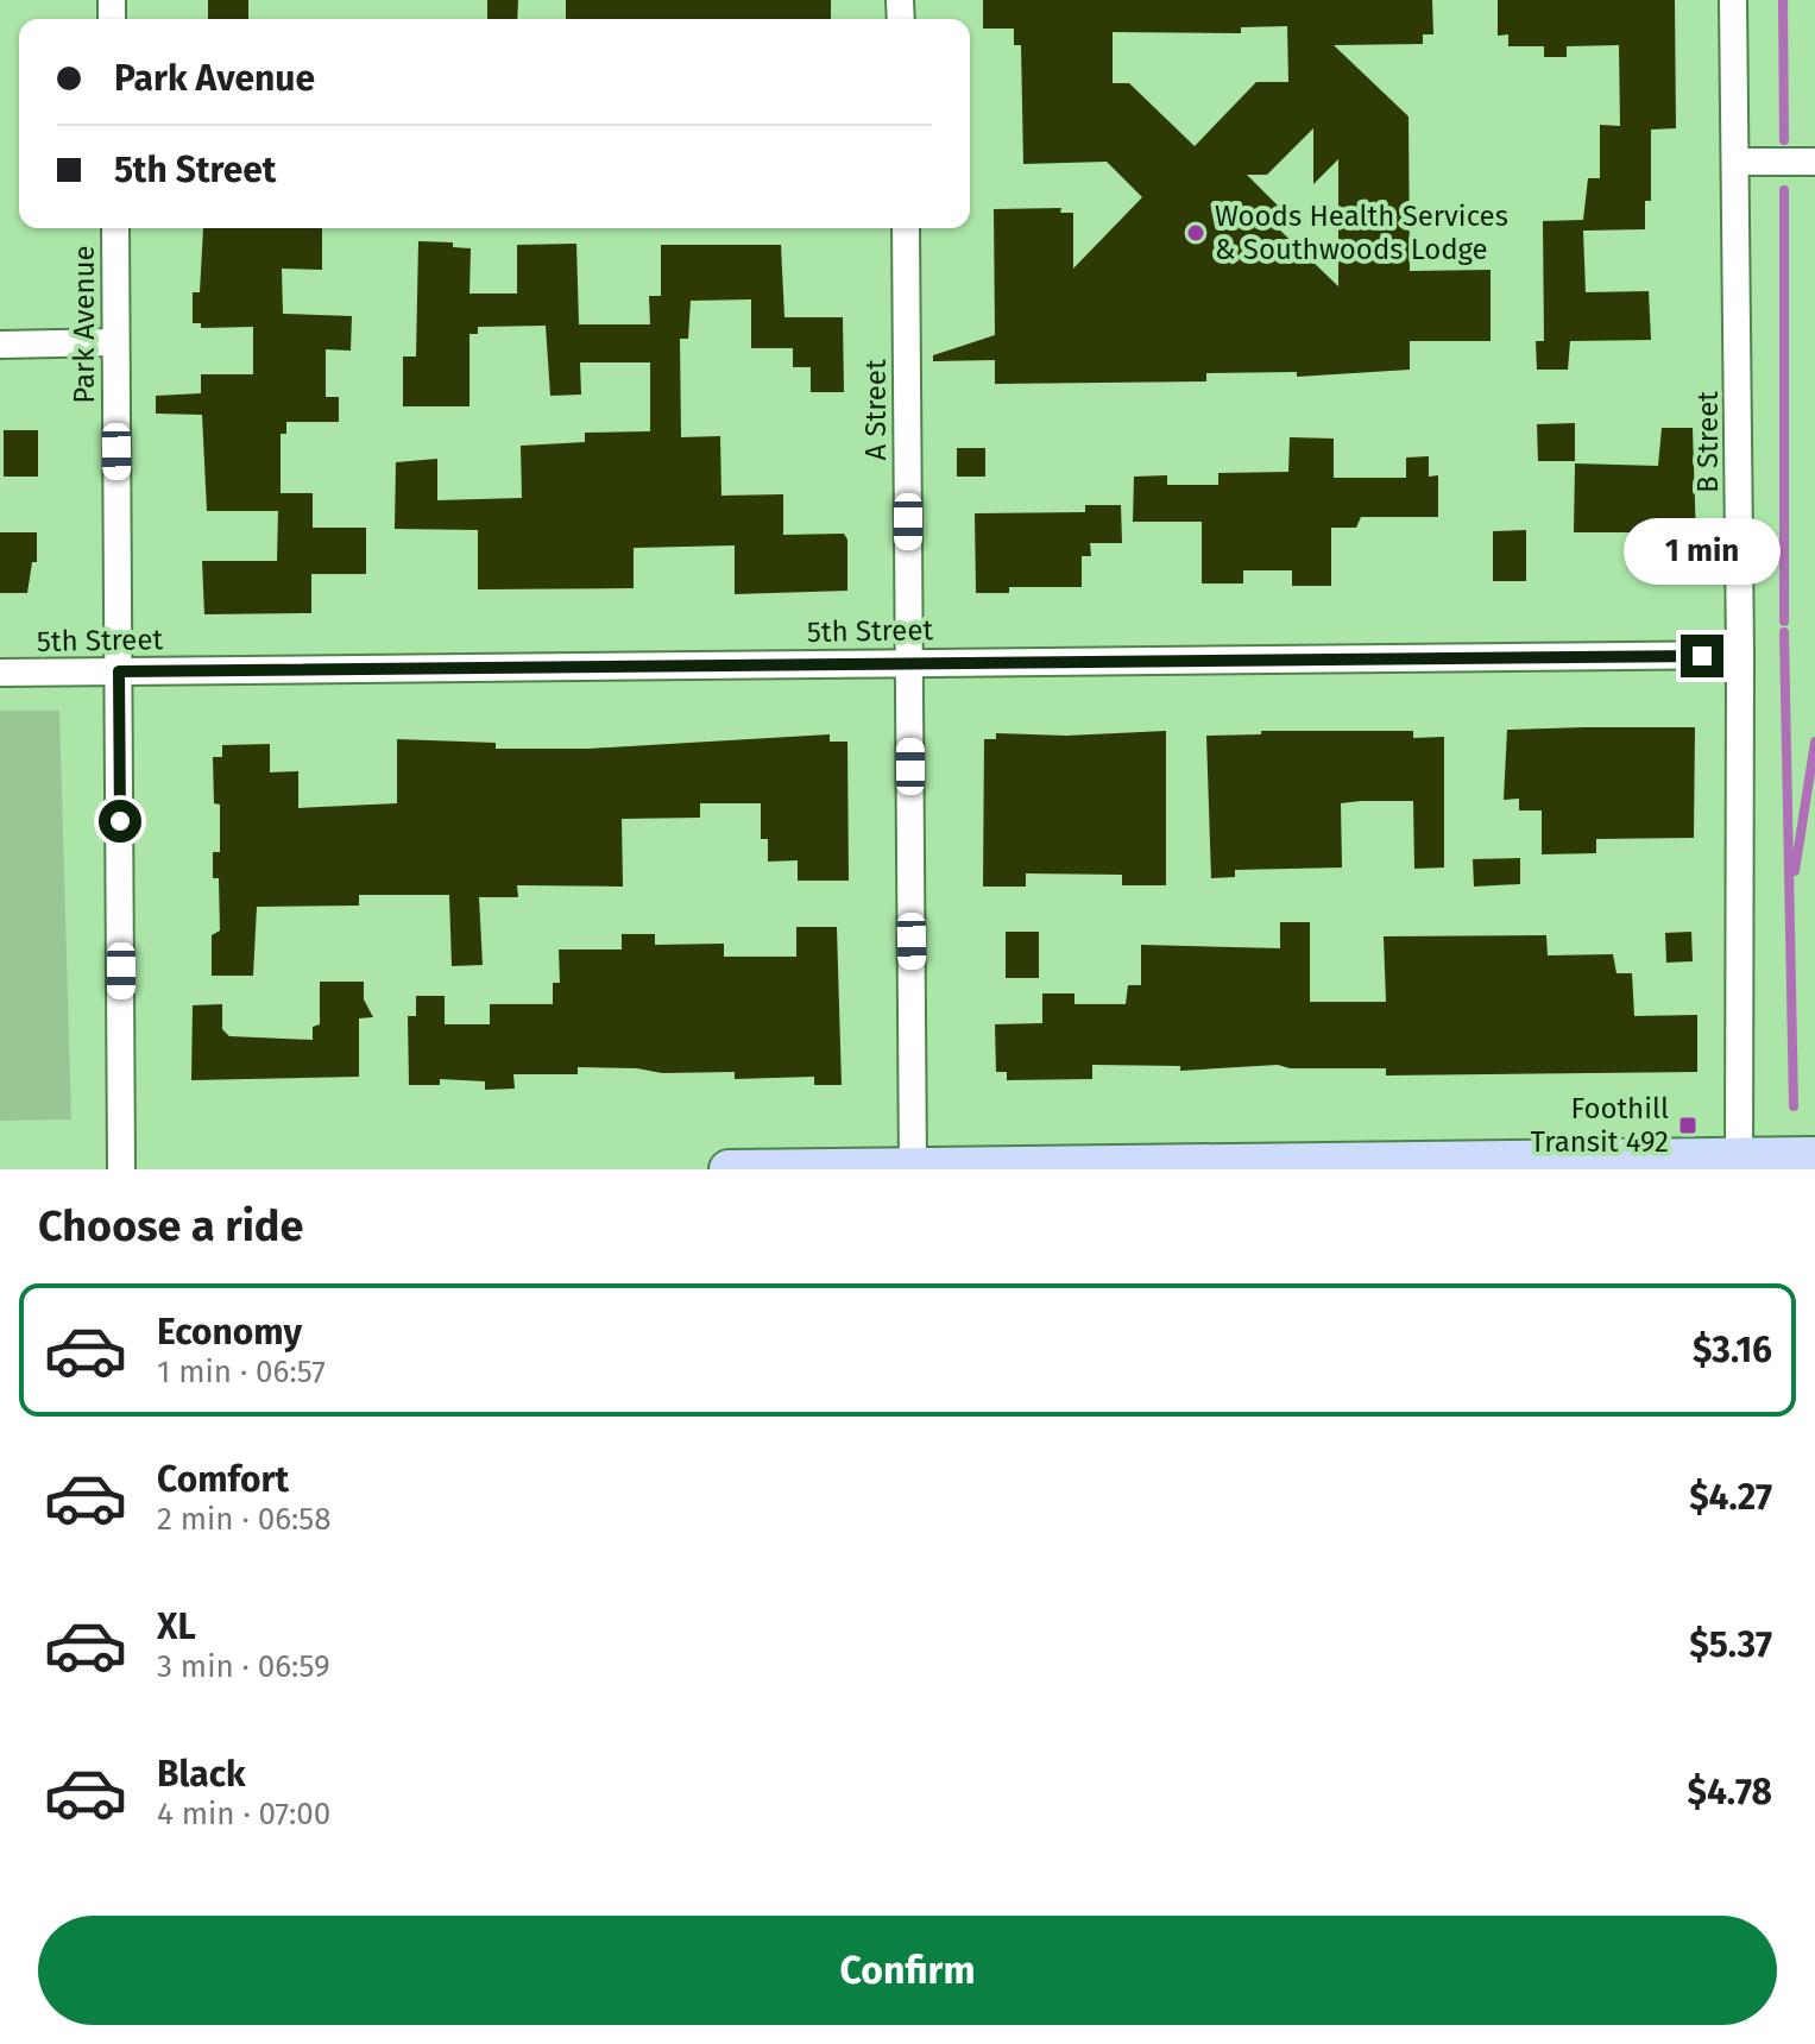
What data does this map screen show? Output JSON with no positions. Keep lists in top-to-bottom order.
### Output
{
  "streets": {
    "street": [
      "Park Avenue",
      "A Street",
      "B Street",
      "5th Street"
    ]
  },
  "crossings": [
    ["Park Avenue", "5th Street"],
    ["A Street", "5th Street"],
    ["B Street", "5th Street"]
  ],
  "places": {
    "other": ["Woods Health Services & Southwoods Lodge"],
    "transit": ["Foothill Transit 492"]
  },
  "page": {
    "banner": ["Park Avenue", "5th Street"],
    "bubble": "1 min",
    "heading": "Choose a ride",
    "list": [
      {
        "name": "Economy",
        "note": "1 min · 06:57",
        "value": "$3.16"
      },
      {
        "name": "Comfort",
        "note": "2 min · 06:58",
        "value": "$4.27"
      },
      {
        "name": "XL",
        "note": "3 min · 06:59",
        "value": "$5.37"
      },
      {
        "name": "Black",
        "note": "4 min · 07:00",
        "value": "$4.78"
      }
    ],
    "buttons": "Confirm"
  }
}
